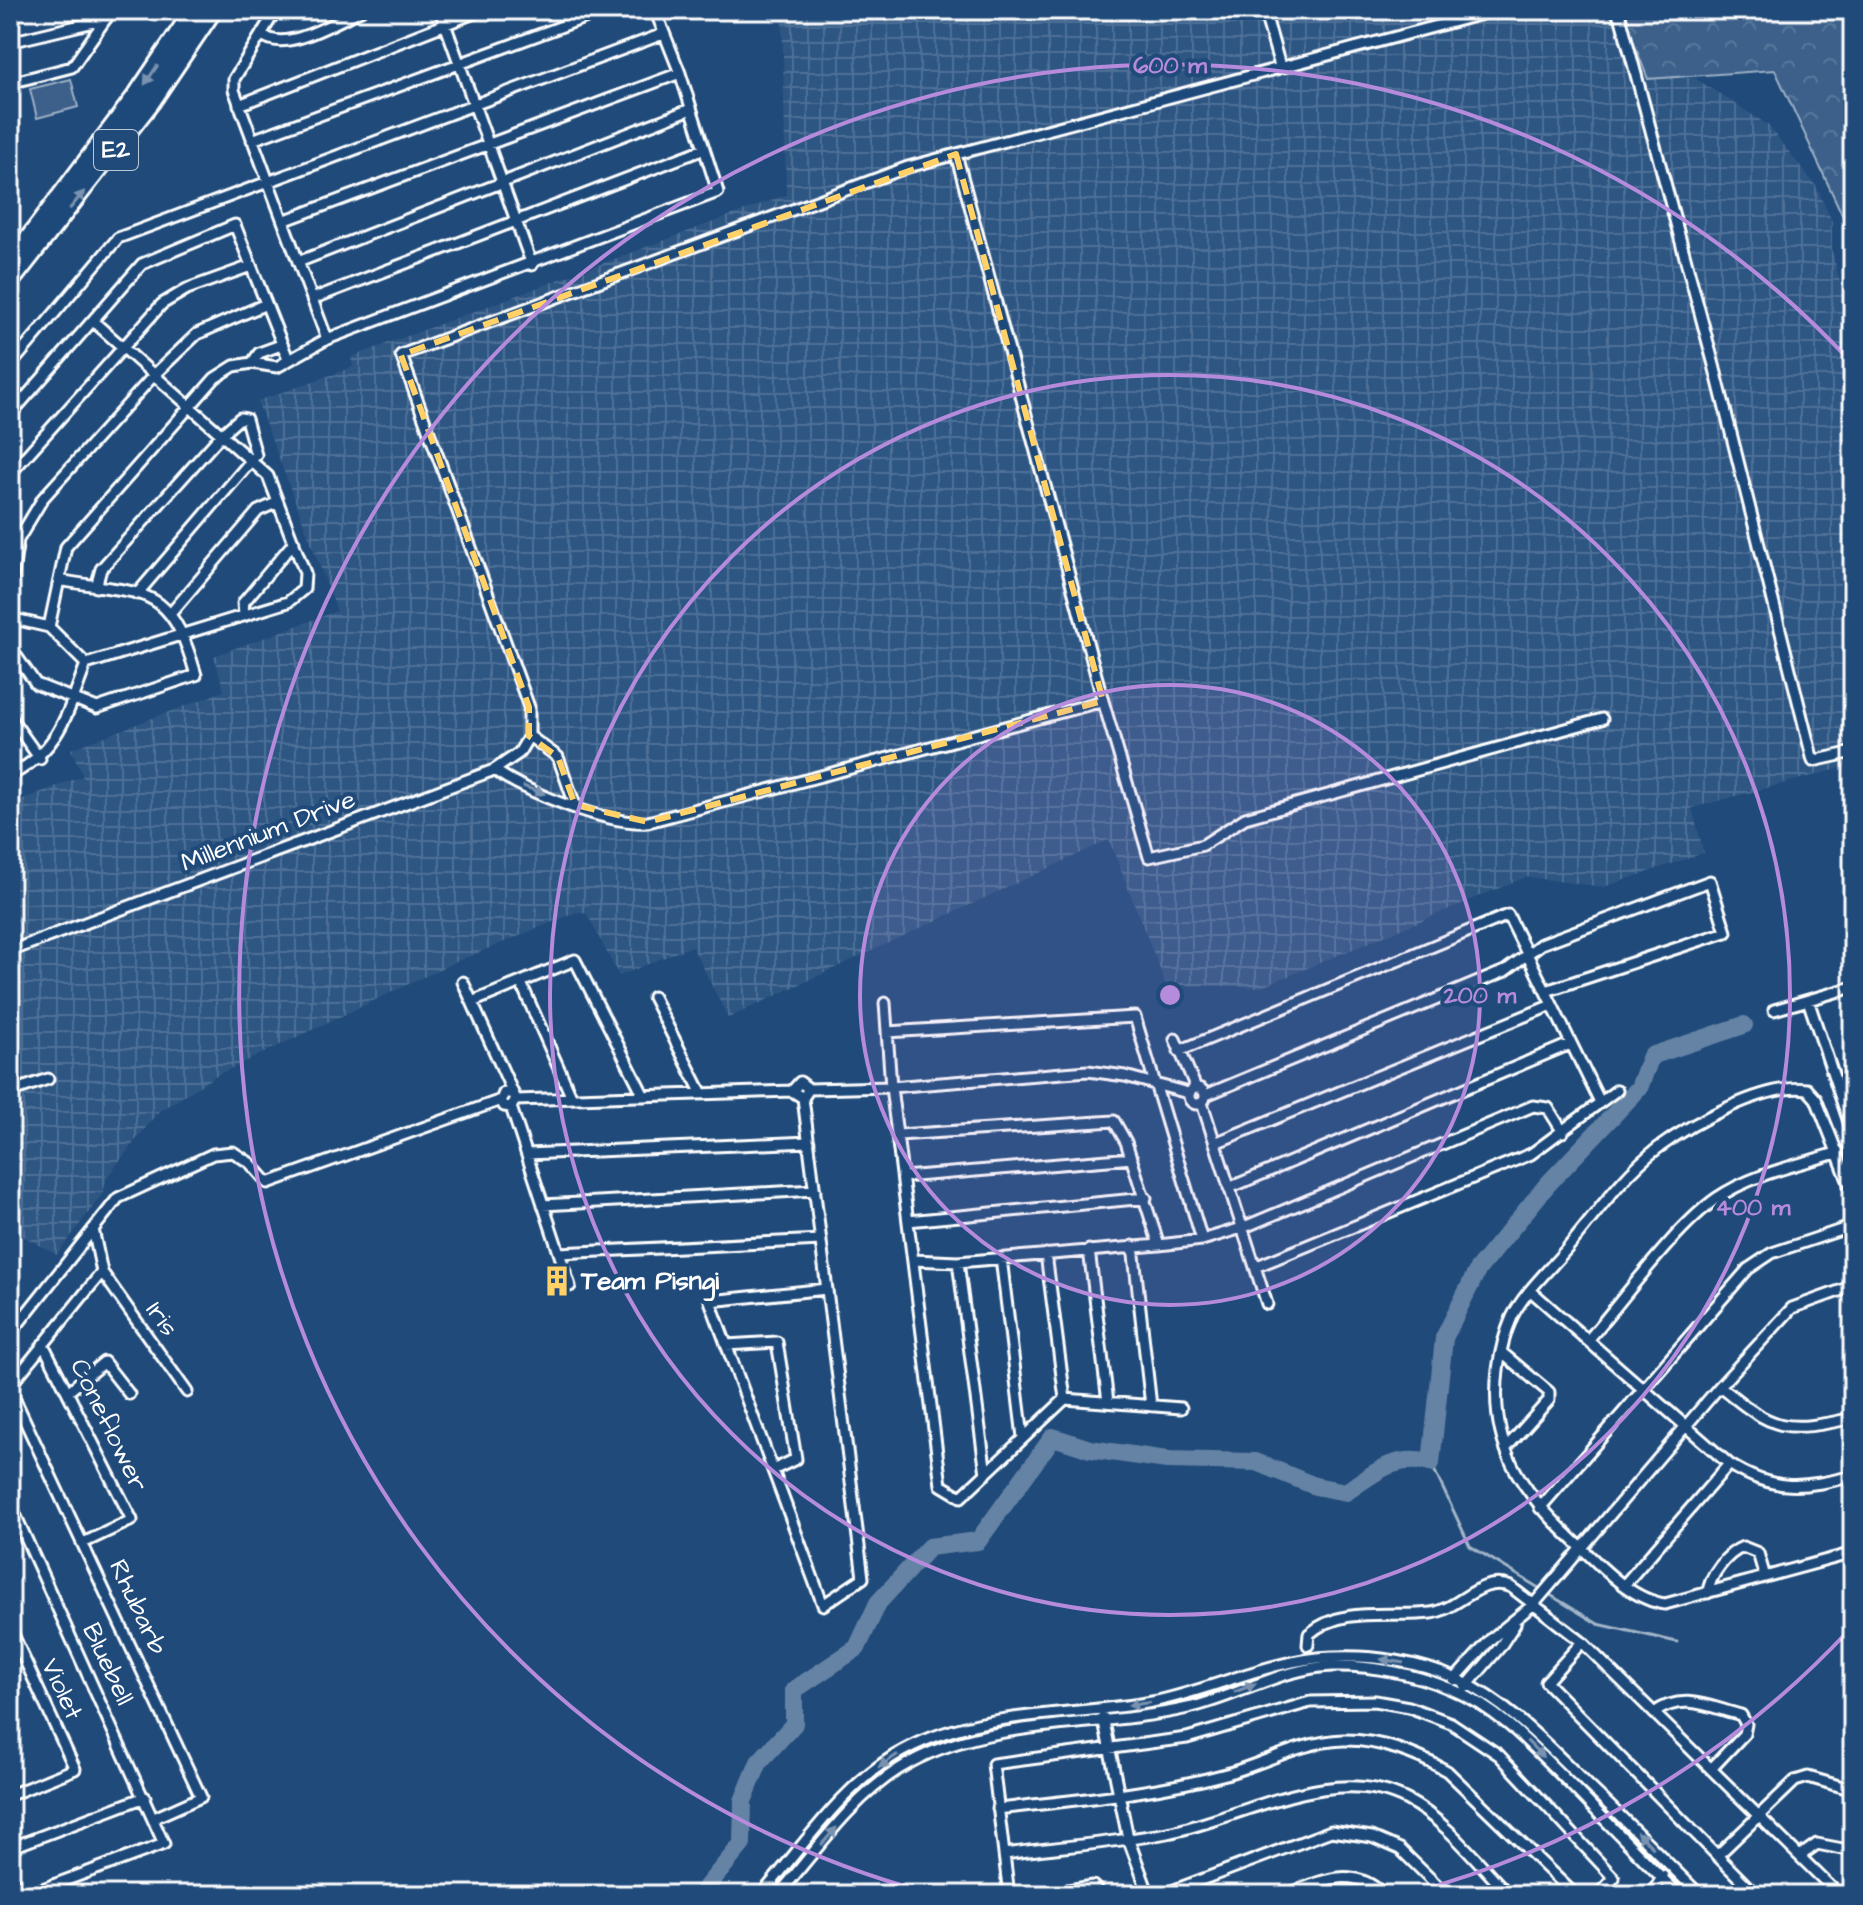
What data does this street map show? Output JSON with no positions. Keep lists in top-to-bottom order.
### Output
{
  "streets": {
    "highway": ["E2"],
    "street": [
      "Millennium Drive",
      "Iris",
      "Coneflower",
      "Rhubarb",
      "Bluebell",
      "Violet"
    ]
  },
  "crossings": [
    ["Coneflower", "Rhubarb"],
    ["Rhubarb", "Bluebell"]
  ],
  "places": {
    "building": ["Team Pisngi"]
  },
  "rings": ["600 m", "200 m", "400 m"]
}
